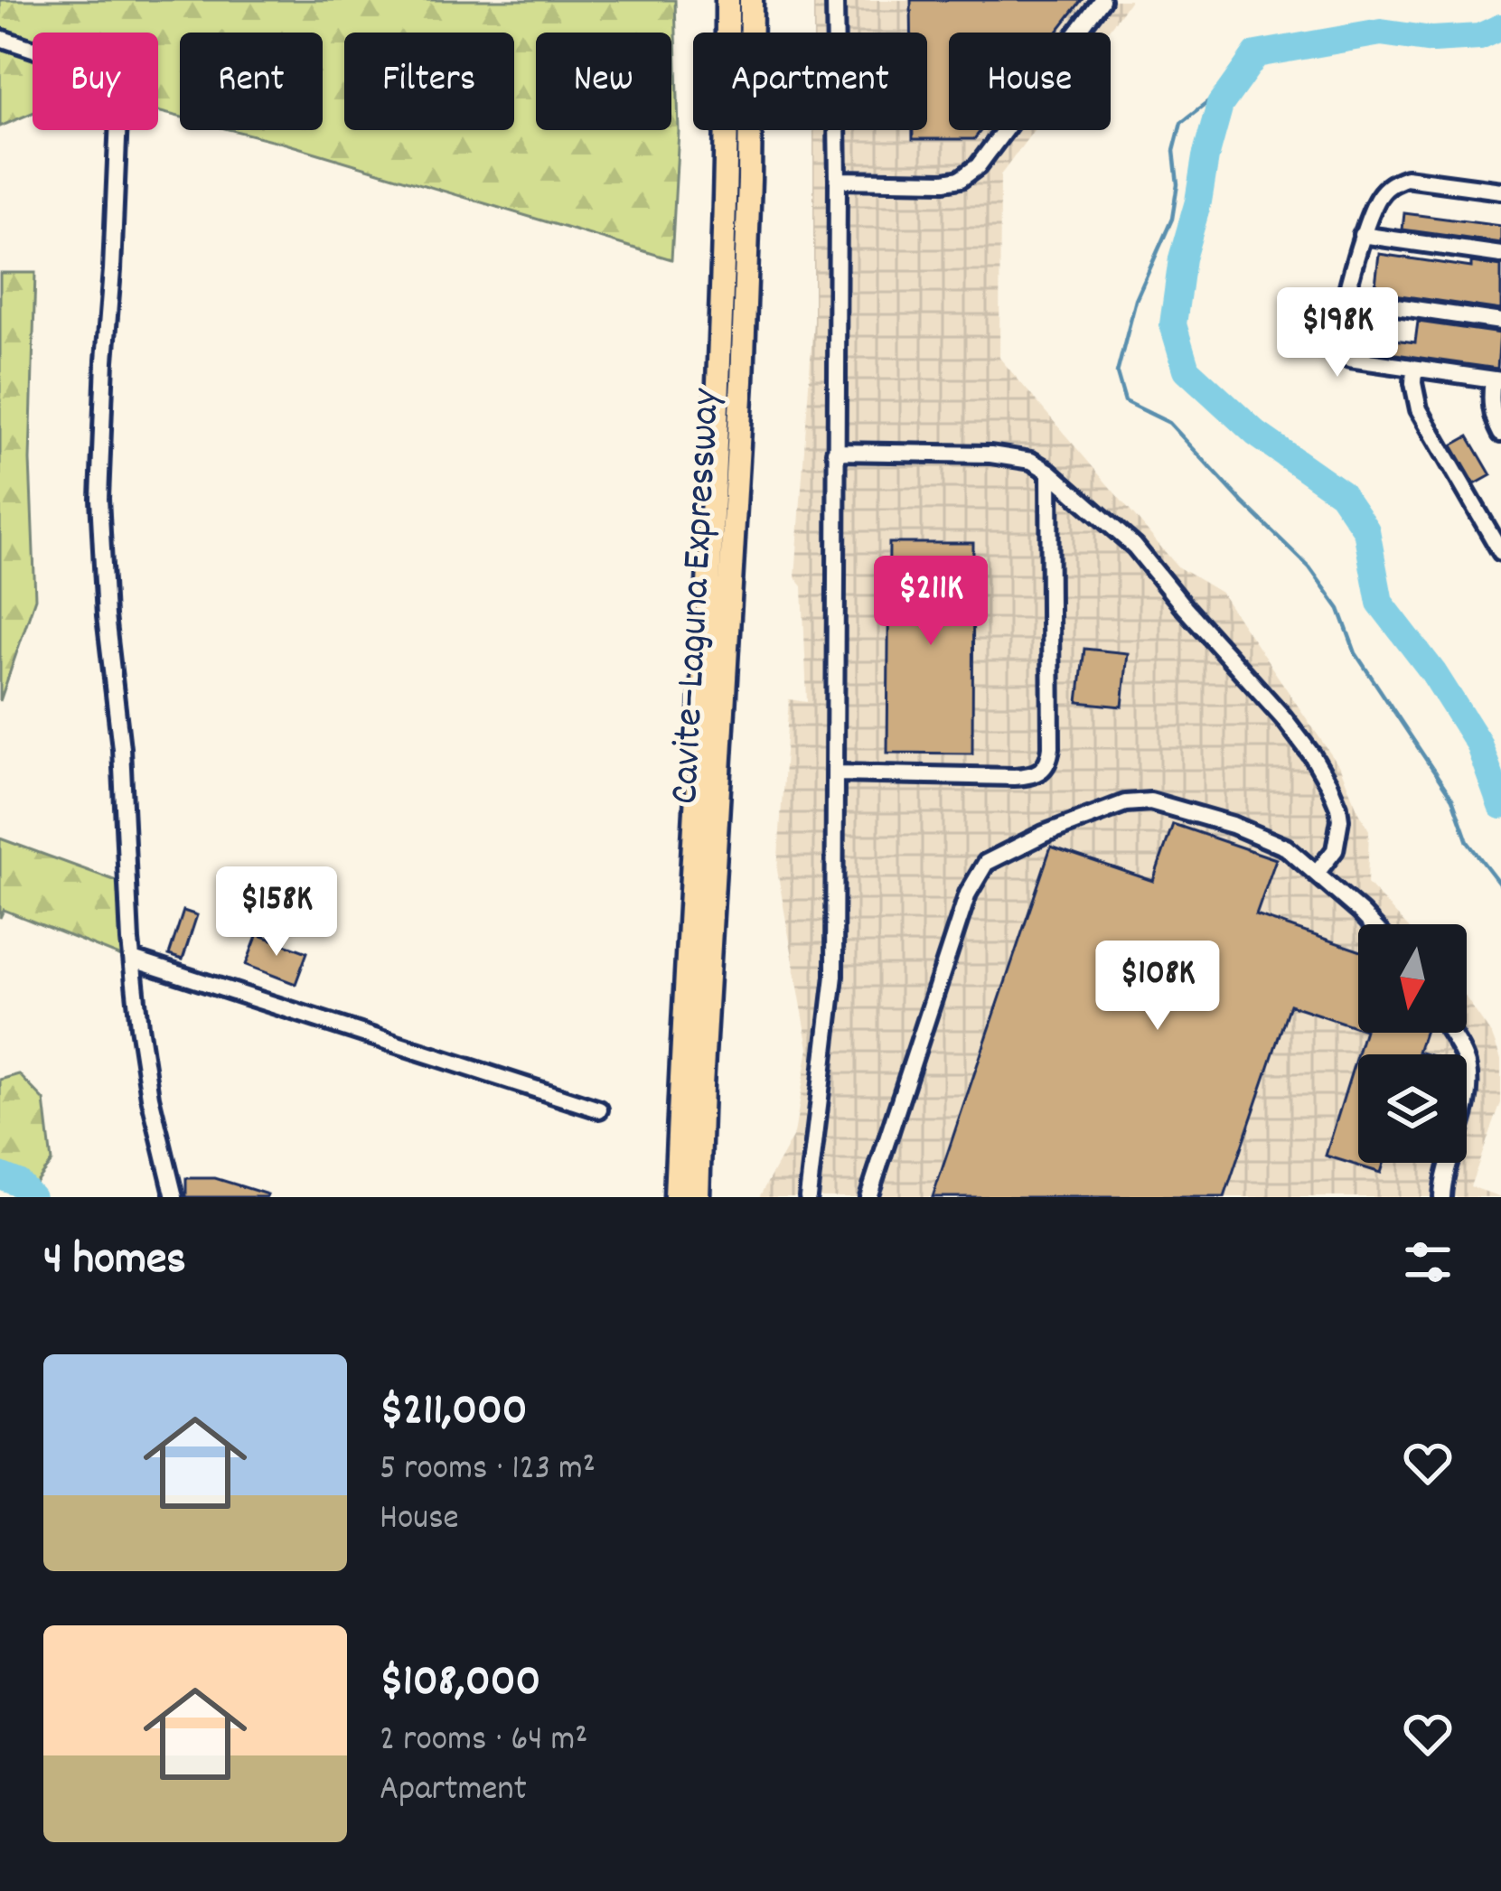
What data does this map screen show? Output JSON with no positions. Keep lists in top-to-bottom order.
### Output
{
  "streets": {
    "highway": ["Cavite–Laguna Expressway"]
  },
  "north": "bottom",
  "page": {
    "chip": [
      "Buy",
      "Rent",
      "Filters",
      "New",
      "Apartment",
      "House"
    ],
    "price": [
      "$198K",
      "$211K",
      "$158K",
      "$108K"
    ],
    "heading": "4 homes",
    "list": [
      {
        "name": "$211,000",
        "note": "5 rooms · 123 m² · House"
      },
      {
        "name": "$108,000",
        "note": "2 rooms · 64 m² · Apartment"
      }
    ]
  }
}
